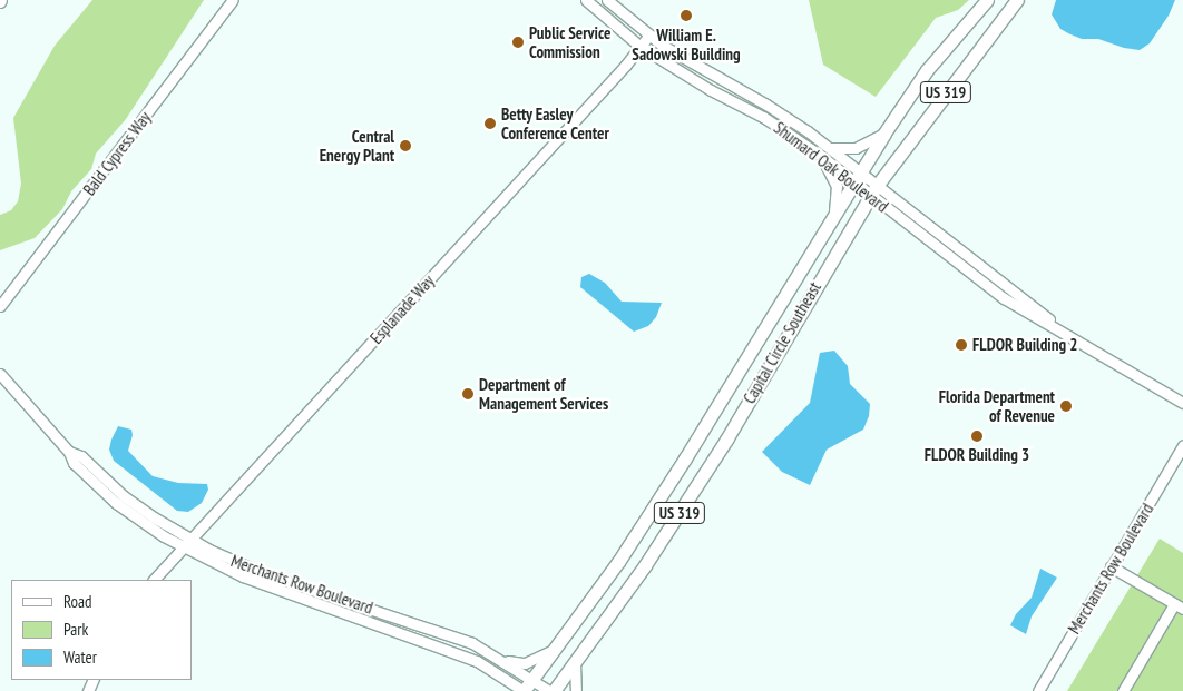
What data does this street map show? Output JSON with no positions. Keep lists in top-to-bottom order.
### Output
{
  "streets": {
    "main road": ["US 319", "Capital Circle Southeast"],
    "street": [
      "Bald Cypress Way",
      "Shumard Oak Boulevard",
      "Esplanade Way",
      "Merchants Row Boulevard"
    ]
  },
  "crossings": [
    ["Shumard Oak Boulevard", "Esplanade Way"],
    ["Shumard Oak Boulevard", "Capital Circle Southeast"],
    ["Esplanade Way", "Merchants Row Boulevard"],
    ["Capital Circle Southeast", "Merchants Row Boulevard"]
  ],
  "places": [
    "William E. Sadowski Building",
    "Public Service Commission",
    "Betty Easley Conference Center",
    "Central Energy Plant",
    "FLDOR Building 2",
    "Department of Management Services",
    "Florida Department of Revenue",
    "FLDOR Building 3"
  ],
  "legend": ["Road", "Park", "Water"]
}
